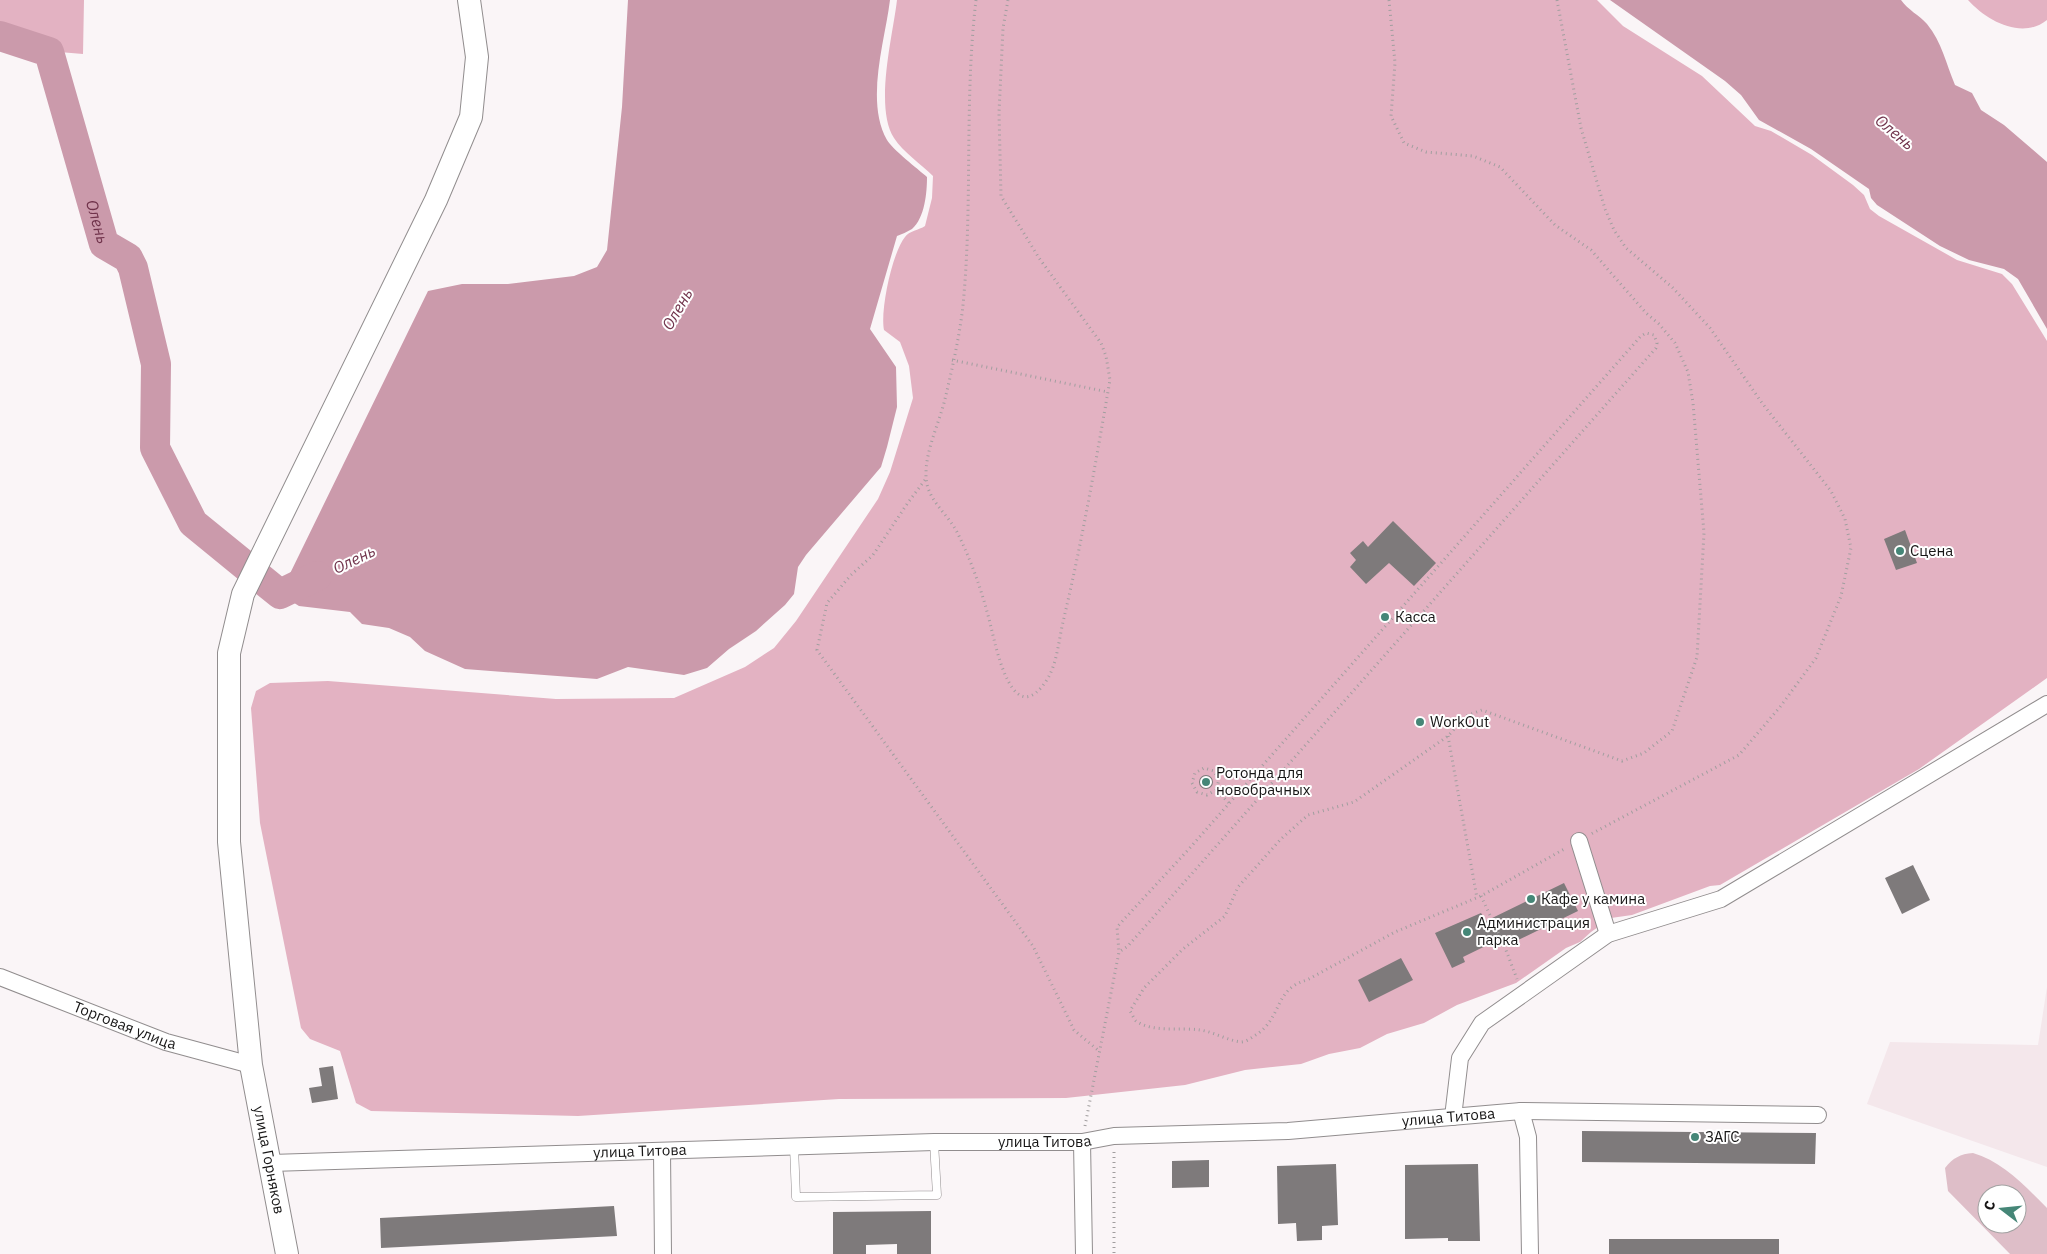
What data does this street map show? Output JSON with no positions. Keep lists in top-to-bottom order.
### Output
{
  "streets": {
    "main road": ["улица Горняков"],
    "street": ["Торговая улица", "улица Титова"]
  },
  "crossings": [
    ["Торговая улица", "улица Горняков"],
    ["улица Титова", "улица Горняков"]
  ],
  "water": ["Олень"],
  "places": [
    "Сцена",
    "Касса",
    "WorkOut",
    "Ротонда для новобрачных",
    "Кафе у камина",
    "Администрация парка",
    "ЗАГС"
  ],
  "north": "left"
}
